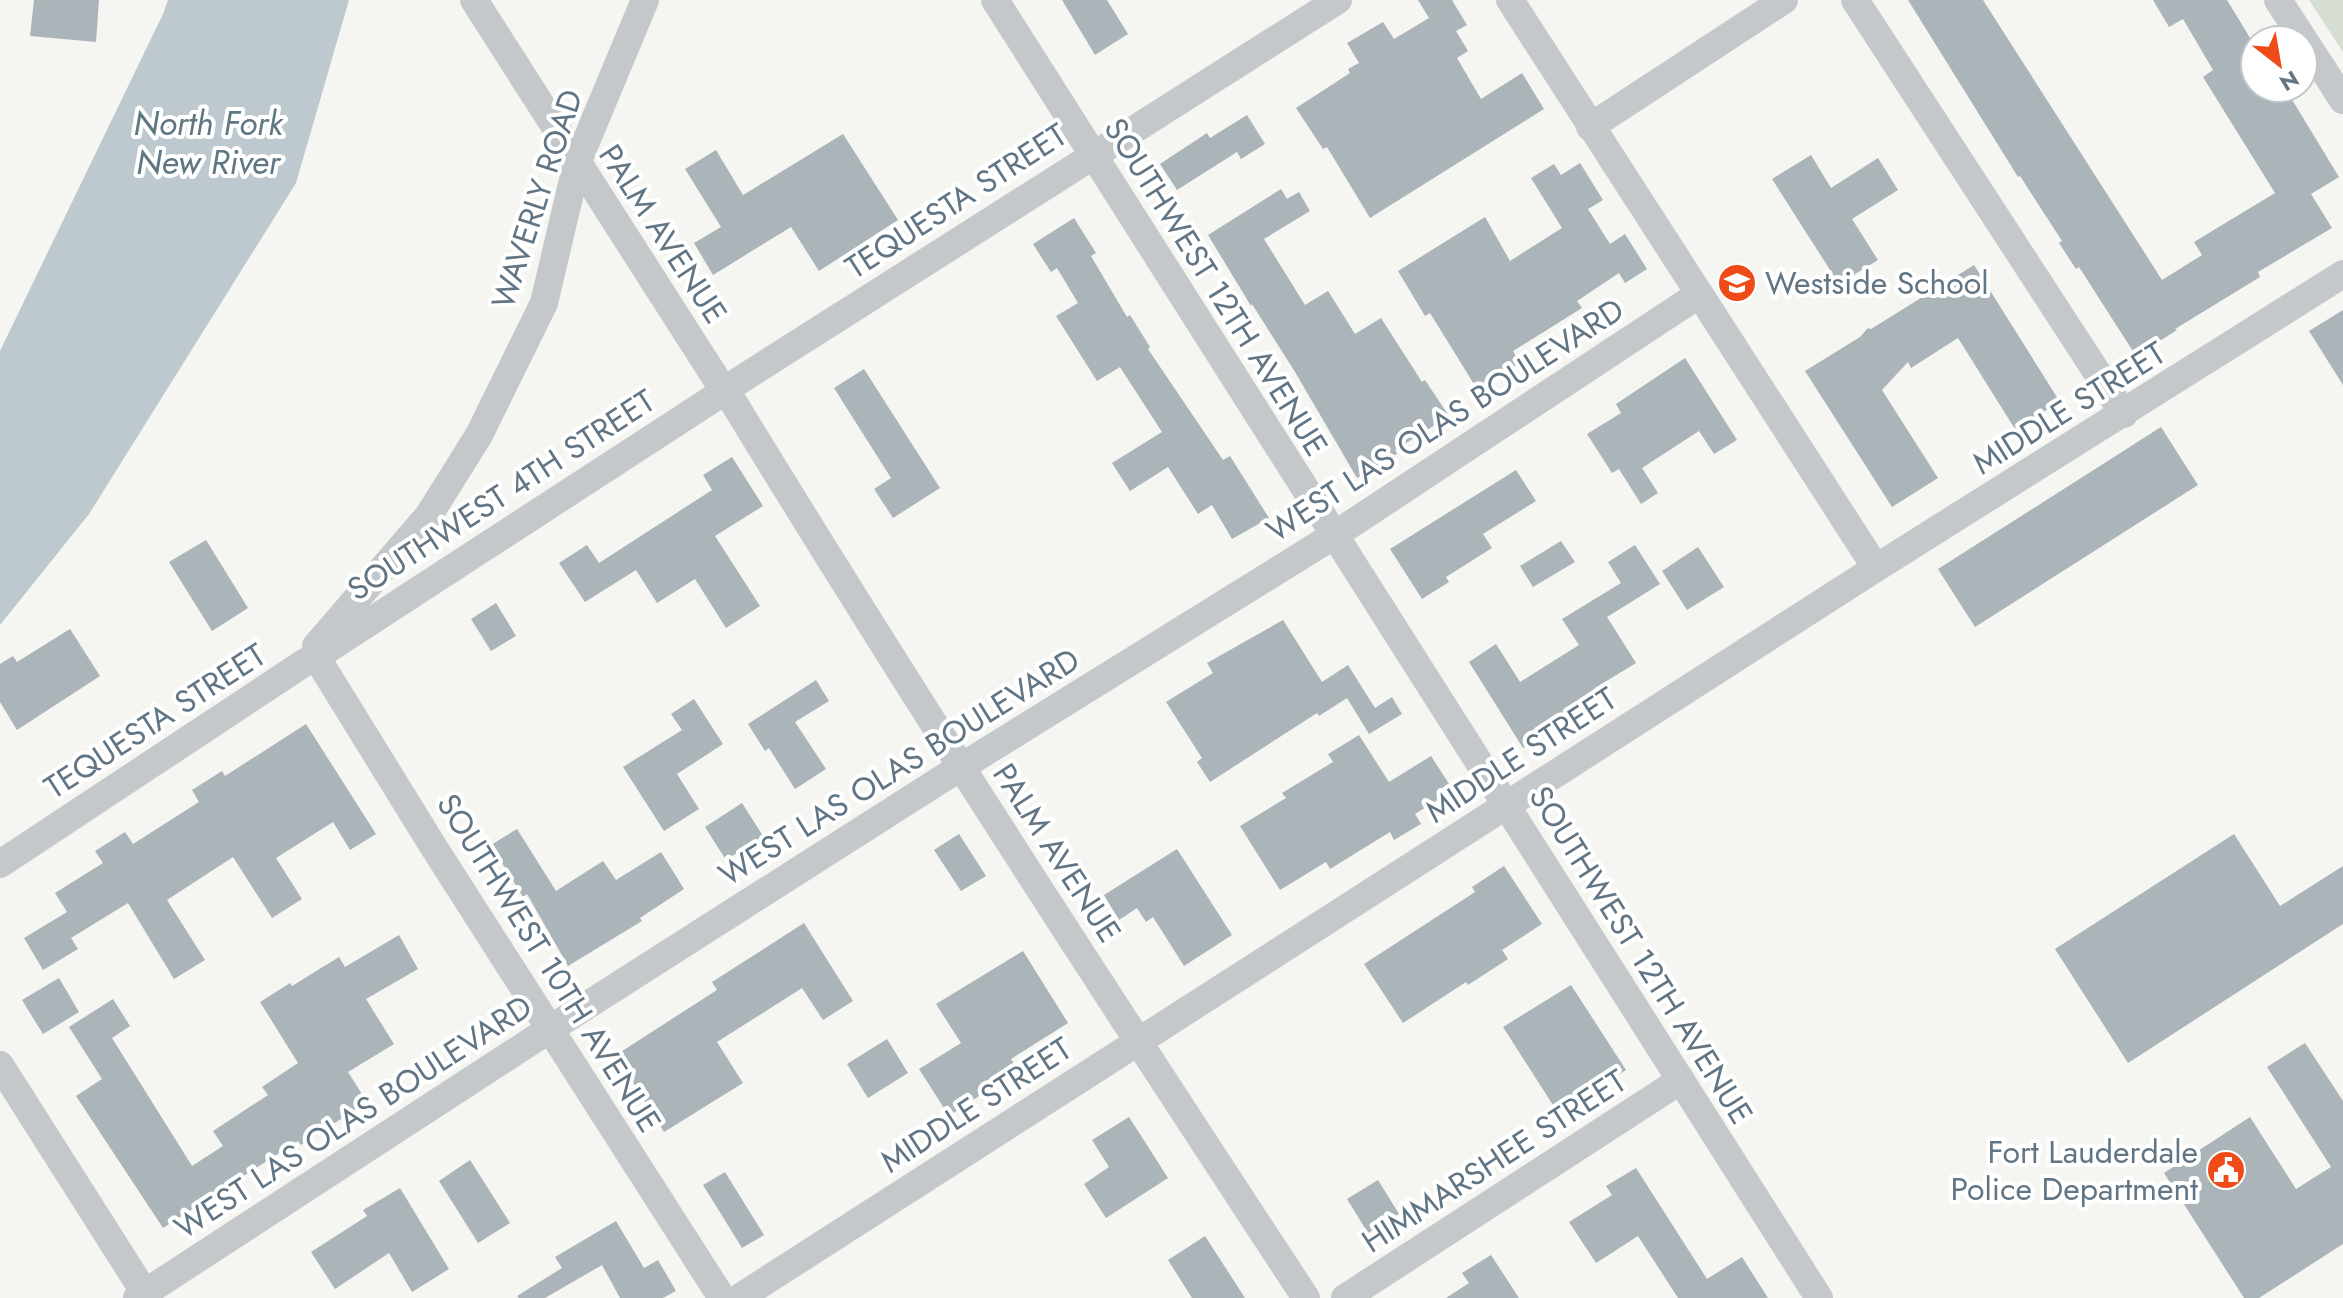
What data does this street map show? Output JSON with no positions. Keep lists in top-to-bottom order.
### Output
{
  "streets": {
    "street": [
      "WAVERLY ROAD",
      "TEQUESTA STREET",
      "PALM AVENUE",
      "SOUTHWEST 12TH AVENUE",
      "MIDDLE STREET",
      "WEST LAS OLAS BOULEVARD",
      "SOUTHWEST 4TH STREET",
      "SOUTHWEST 10TH AVENUE",
      "HIMMARSHEE STREET"
    ]
  },
  "crossings": [
    ["WAVERLY ROAD", "TEQUESTA STREET"],
    ["WAVERLY ROAD", "PALM AVENUE"],
    ["WAVERLY ROAD", "SOUTHWEST 4TH STREET"],
    ["WAVERLY ROAD", "SOUTHWEST 10TH AVENUE"],
    ["TEQUESTA STREET", "PALM AVENUE"],
    ["TEQUESTA STREET", "SOUTHWEST 12TH AVENUE"],
    ["TEQUESTA STREET", "SOUTHWEST 4TH STREET"],
    ["TEQUESTA STREET", "SOUTHWEST 10TH AVENUE"],
    ["PALM AVENUE", "MIDDLE STREET"],
    ["PALM AVENUE", "WEST LAS OLAS BOULEVARD"],
    ["PALM AVENUE", "SOUTHWEST 4TH STREET"],
    ["SOUTHWEST 12TH AVENUE", "MIDDLE STREET"],
    ["SOUTHWEST 12TH AVENUE", "WEST LAS OLAS BOULEVARD"],
    ["SOUTHWEST 12TH AVENUE", "HIMMARSHEE STREET"],
    ["WEST LAS OLAS BOULEVARD", "SOUTHWEST 10TH AVENUE"],
    ["SOUTHWEST 4TH STREET", "SOUTHWEST 10TH AVENUE"]
  ],
  "water": ["North Fork New River"],
  "places": {
    "school or university": ["Westside School"],
    "public building": ["Fort Lauderdale Police Department"]
  },
  "north": "bottom right"
}
